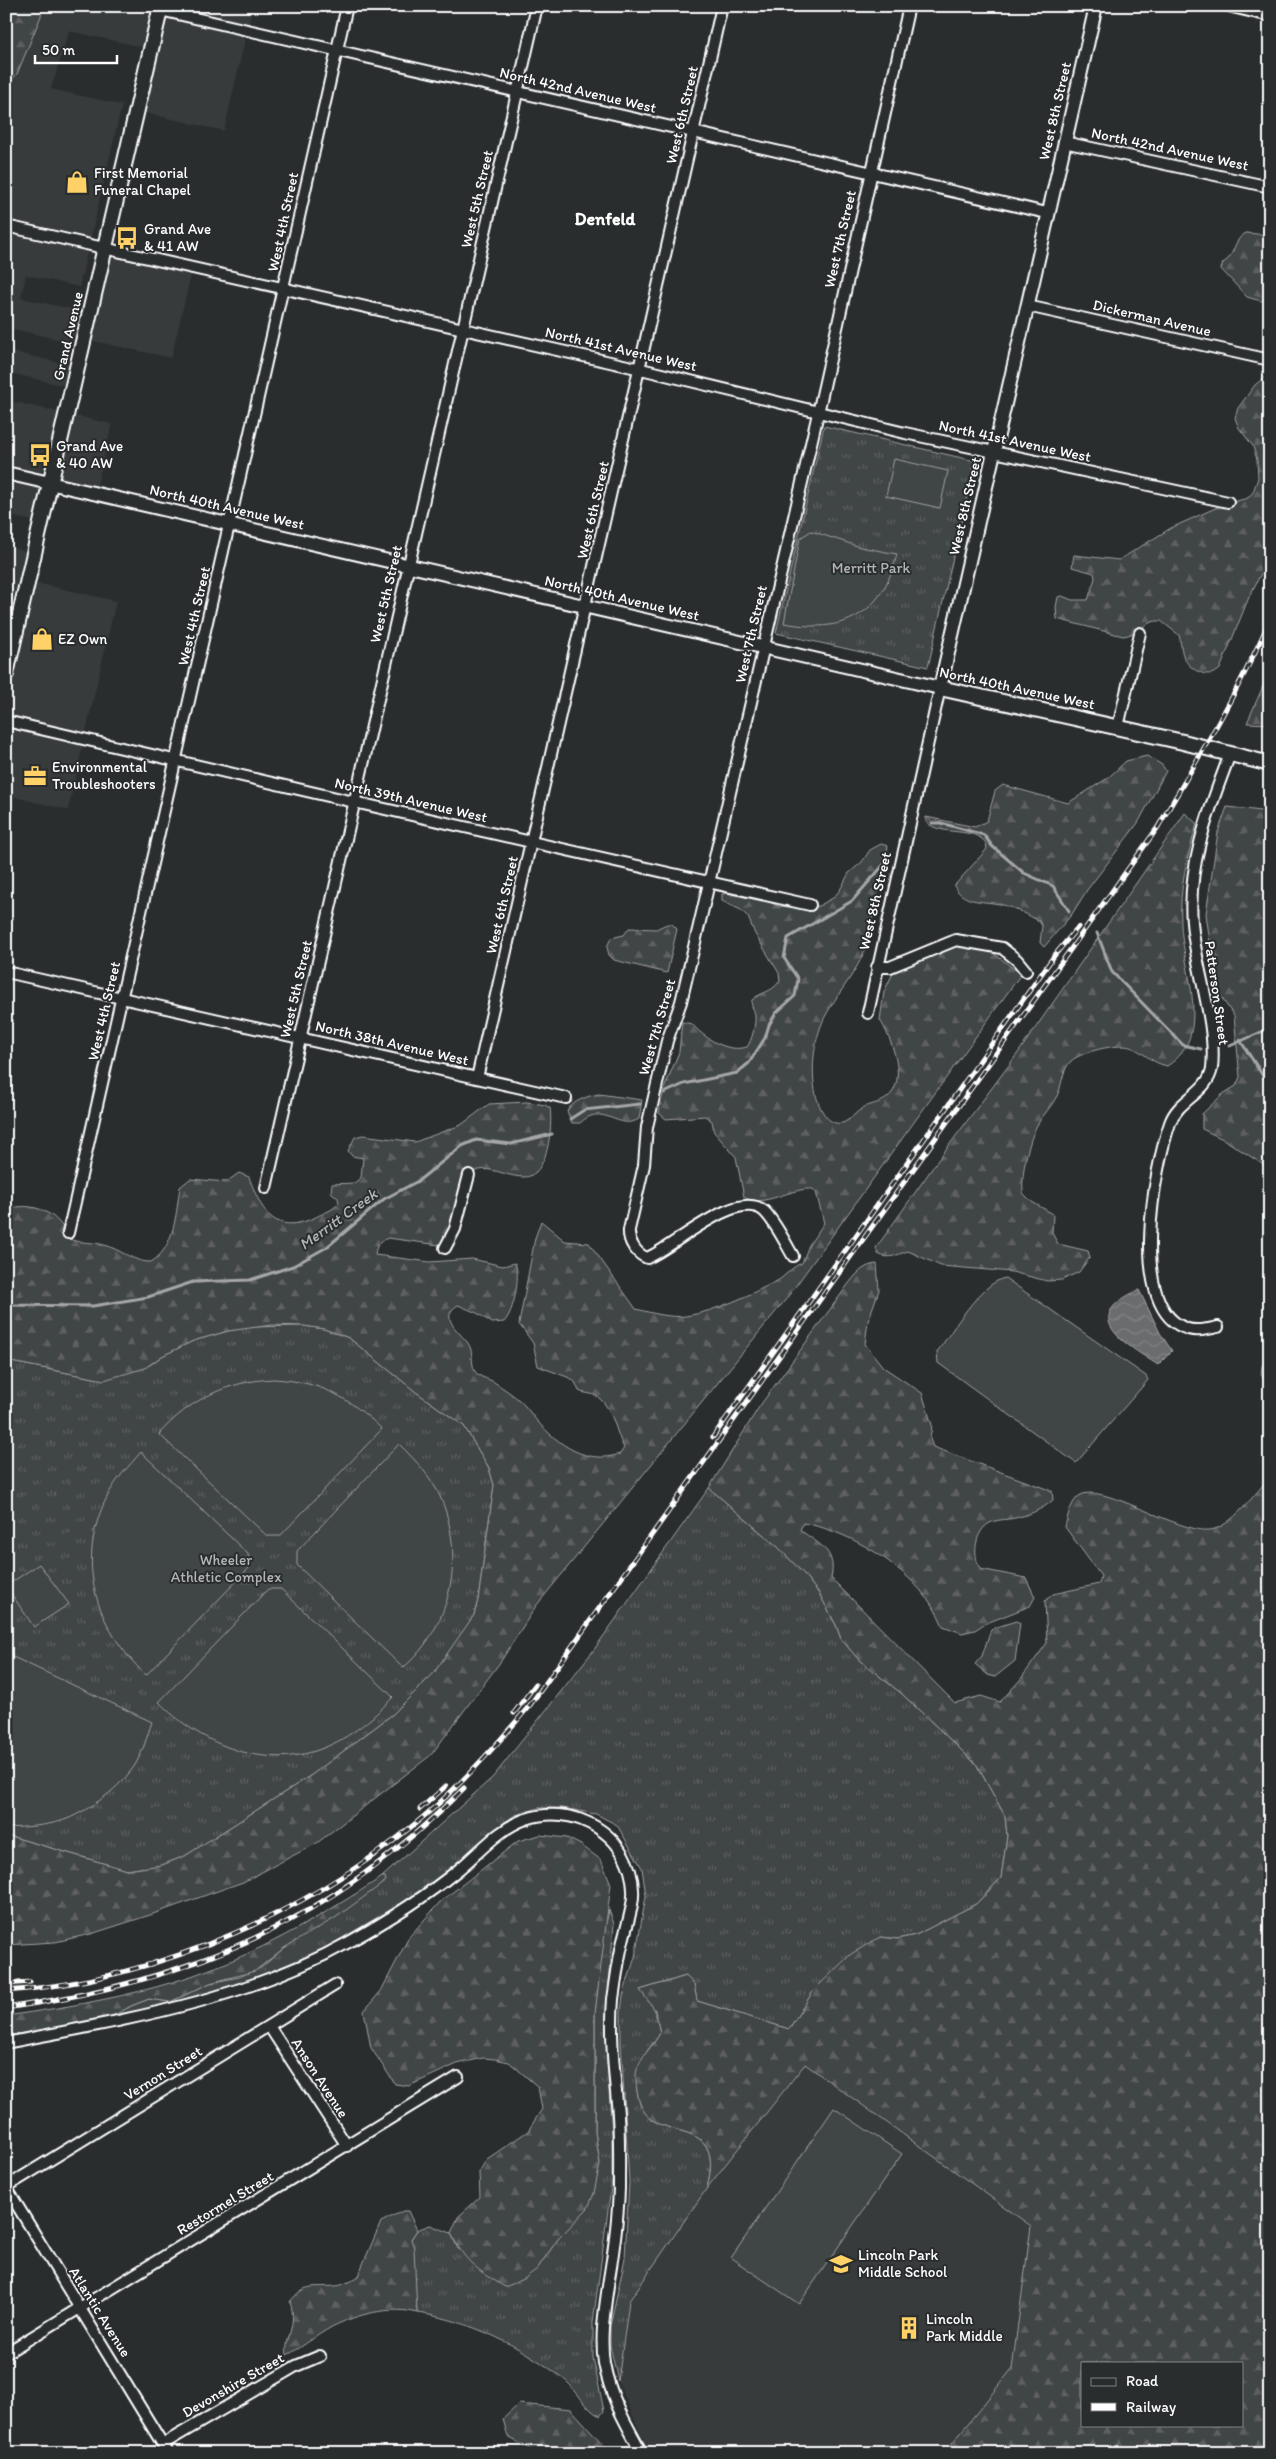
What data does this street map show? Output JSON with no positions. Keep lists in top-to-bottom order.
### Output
{
  "streets": {
    "main road": ["Grand Avenue", "North 40th Avenue West"],
    "street": [
      "North 42nd Avenue West",
      "West 8th Street",
      "West 6th Street",
      "West 5th Street",
      "West 4th Street",
      "West 7th Street",
      "Dickerman Avenue",
      "North 41st Avenue West",
      "North 39th Avenue West",
      "Patterson Street",
      "North 38th Avenue West",
      "Vernon Street",
      "Anson Avenue",
      "Restormel Street",
      "Atlantic Avenue",
      "Devonshire Street"
    ]
  },
  "crossings": [
    ["North 42nd Avenue West", "West 8th Street"],
    ["North 42nd Avenue West", "West 6th Street"],
    ["North 42nd Avenue West", "West 5th Street"],
    ["North 42nd Avenue West", "West 4th Street"],
    ["North 42nd Avenue West", "West 7th Street"],
    ["North 42nd Avenue West", "Grand Avenue"],
    ["West 8th Street", "Dickerman Avenue"],
    ["West 8th Street", "North 41st Avenue West"],
    ["West 8th Street", "North 40th Avenue West"],
    ["West 6th Street", "North 41st Avenue West"],
    ["West 6th Street", "North 40th Avenue West"],
    ["West 6th Street", "North 39th Avenue West"],
    ["West 6th Street", "North 38th Avenue West"],
    ["West 5th Street", "North 41st Avenue West"],
    ["West 5th Street", "North 40th Avenue West"],
    ["West 5th Street", "North 39th Avenue West"],
    ["West 5th Street", "North 38th Avenue West"],
    ["West 4th Street", "North 41st Avenue West"],
    ["West 4th Street", "North 40th Avenue West"],
    ["West 4th Street", "North 39th Avenue West"],
    ["West 4th Street", "North 38th Avenue West"],
    ["West 7th Street", "North 41st Avenue West"],
    ["West 7th Street", "North 40th Avenue West"],
    ["West 7th Street", "North 39th Avenue West"],
    ["Grand Avenue", "North 41st Avenue West"],
    ["Grand Avenue", "North 40th Avenue West"],
    ["North 40th Avenue West", "Patterson Street"],
    ["Vernon Street", "Anson Avenue"],
    ["Vernon Street", "Atlantic Avenue"],
    ["Anson Avenue", "Restormel Street"],
    ["Restormel Street", "Atlantic Avenue"],
    ["Atlantic Avenue", "Devonshire Street"]
  ],
  "districts": ["Denfeld"],
  "water": ["Merritt Creek"],
  "parks": ["Merritt Park", "Wheeler Athletic Complex"],
  "places": {
    "shop": ["First Memorial Funeral Chapel", "EZ Own"],
    "bus stop": ["Grand Ave & 41 AW", "Grand Ave & 40 AW"],
    "office": ["Environmental Troubleshooters"],
    "school or university": ["Lincoln Park Middle School"],
    "building": ["Lincoln Park Middle"]
  },
  "legend": ["Road", "Railway"],
  "scale_bar": "50 m"
}
